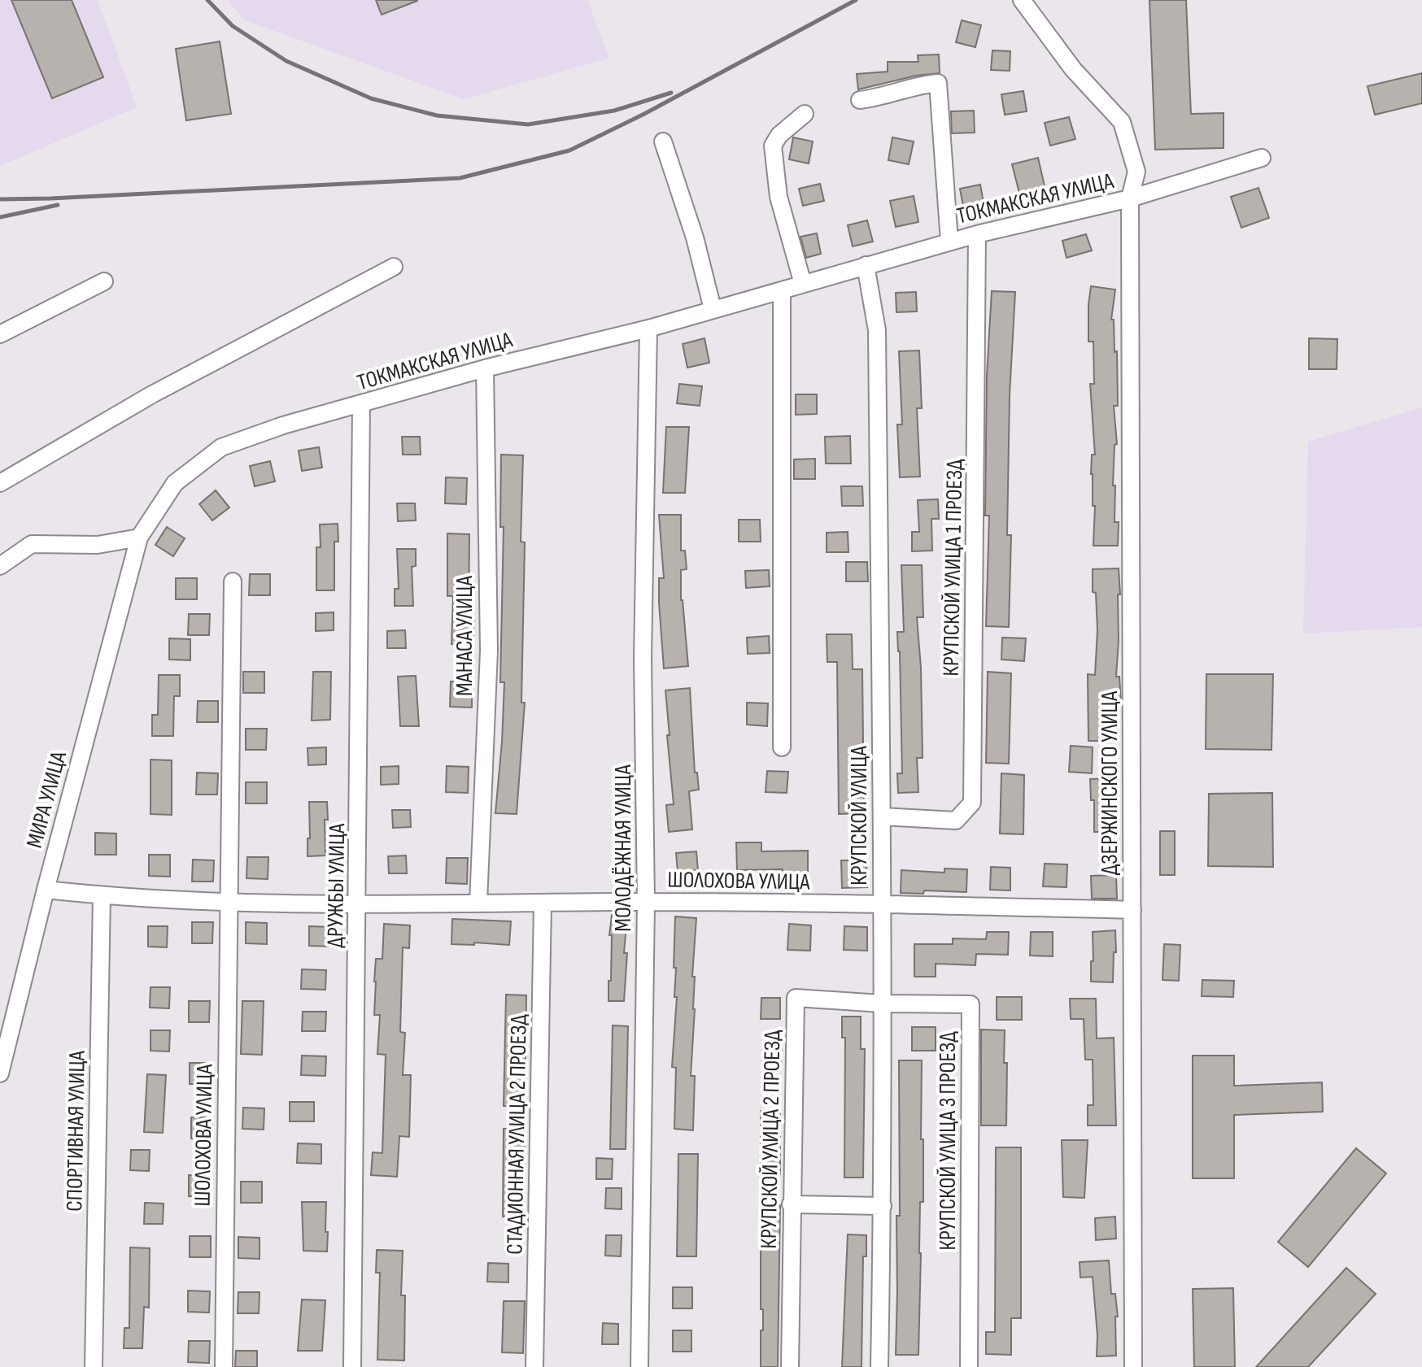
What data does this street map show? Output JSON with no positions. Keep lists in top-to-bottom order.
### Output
{
  "streets": {
    "street": [
      "ТОКМАКСКАЯ УЛИЦА",
      "КРУПСКОЙ УЛИЦА 1 ПРОЕЗД",
      "МАНАСА УЛИЦА",
      "ДЗЕРЖИНСКОГО УЛИЦА",
      "МИРА УЛИЦА",
      "КРУПСКОЙ УЛИЦА",
      "МОЛОДЁЖНАЯ УЛИЦА",
      "ШОЛОХОВА УЛИЦА",
      "ДРУЖБЫ УЛИЦА",
      "СПОРТИВНАЯ УЛИЦА",
      "СТАДИОННАЯ УЛИЦА 2 ПРОЕЗД",
      "КРУПСКОЙ УЛИЦА 2 ПРОЕЗД",
      "КРУПСКОЙ УЛИЦА 3 ПРОЕЗД"
    ]
  },
  "crossings": [
    ["ТОКМАКСКАЯ УЛИЦА", "КРУПСКОЙ УЛИЦА 1 ПРОЕЗД"],
    ["ТОКМАКСКАЯ УЛИЦА", "МАНАСА УЛИЦА"],
    ["ТОКМАКСКАЯ УЛИЦА", "ДЗЕРЖИНСКОГО УЛИЦА"],
    ["ТОКМАКСКАЯ УЛИЦА", "МИРА УЛИЦА"],
    ["ТОКМАКСКАЯ УЛИЦА", "КРУПСКОЙ УЛИЦА"],
    ["ТОКМАКСКАЯ УЛИЦА", "МОЛОДЁЖНАЯ УЛИЦА"],
    ["ТОКМАКСКАЯ УЛИЦА", "ДРУЖБЫ УЛИЦА"],
    ["КРУПСКОЙ УЛИЦА 1 ПРОЕЗД", "КРУПСКОЙ УЛИЦА"],
    ["МАНАСА УЛИЦА", "ШОЛОХОВА УЛИЦА"],
    ["ДЗЕРЖИНСКОГО УЛИЦА", "ШОЛОХОВА УЛИЦА"],
    ["МИРА УЛИЦА", "ШОЛОХОВА УЛИЦА"],
    ["КРУПСКОЙ УЛИЦА", "ШОЛОХОВА УЛИЦА"],
    ["КРУПСКОЙ УЛИЦА", "КРУПСКОЙ УЛИЦА 2 ПРОЕЗД"],
    ["КРУПСКОЙ УЛИЦА", "КРУПСКОЙ УЛИЦА 3 ПРОЕЗД"],
    ["МОЛОДЁЖНАЯ УЛИЦА", "ШОЛОХОВА УЛИЦА"],
    ["ШОЛОХОВА УЛИЦА", "ДРУЖБЫ УЛИЦА"],
    ["ШОЛОХОВА УЛИЦА", "СПОРТИВНАЯ УЛИЦА"],
    ["ШОЛОХОВА УЛИЦА", "СТАДИОННАЯ УЛИЦА 2 ПРОЕЗД"],
    ["КРУПСКОЙ УЛИЦА 2 ПРОЕЗД", "КРУПСКОЙ УЛИЦА 3 ПРОЕЗД"]
  ]
}
